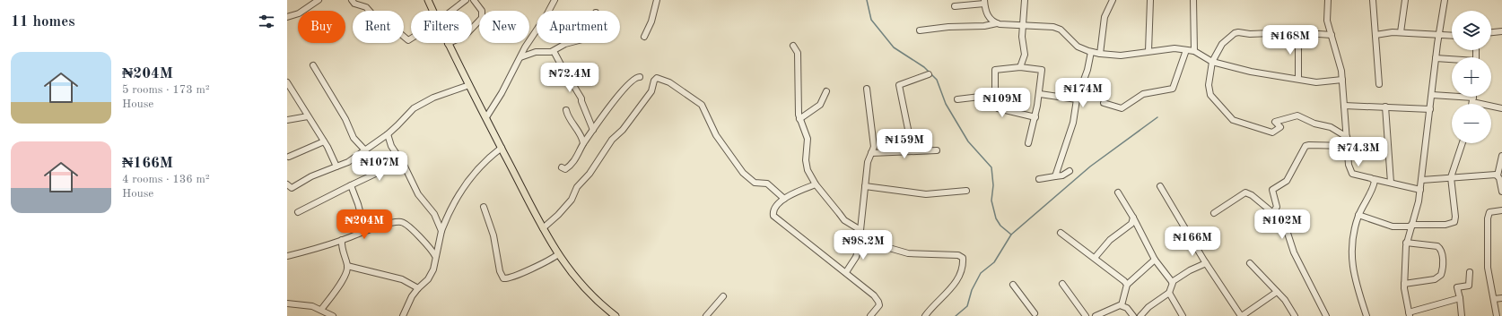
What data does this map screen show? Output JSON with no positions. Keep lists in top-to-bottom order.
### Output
{
  "page": {
    "heading": "11 homes",
    "map_buttons": ["+", "−"],
    "chip": [
      "Buy",
      "Rent",
      "Filters",
      "New",
      "Apartment"
    ],
    "price": [
      "₦168M",
      "₦72.4M",
      "₦174M",
      "₦109M",
      "₦159M",
      "₦74.3M",
      "₦107M",
      "₦204M",
      "₦102M",
      "₦166M",
      "₦98.2M"
    ],
    "list": [
      {
        "name": "₦204M",
        "note": "5 rooms · 173 m² · House"
      },
      {
        "name": "₦166M",
        "note": "4 rooms · 136 m² · House"
      }
    ]
  }
}
